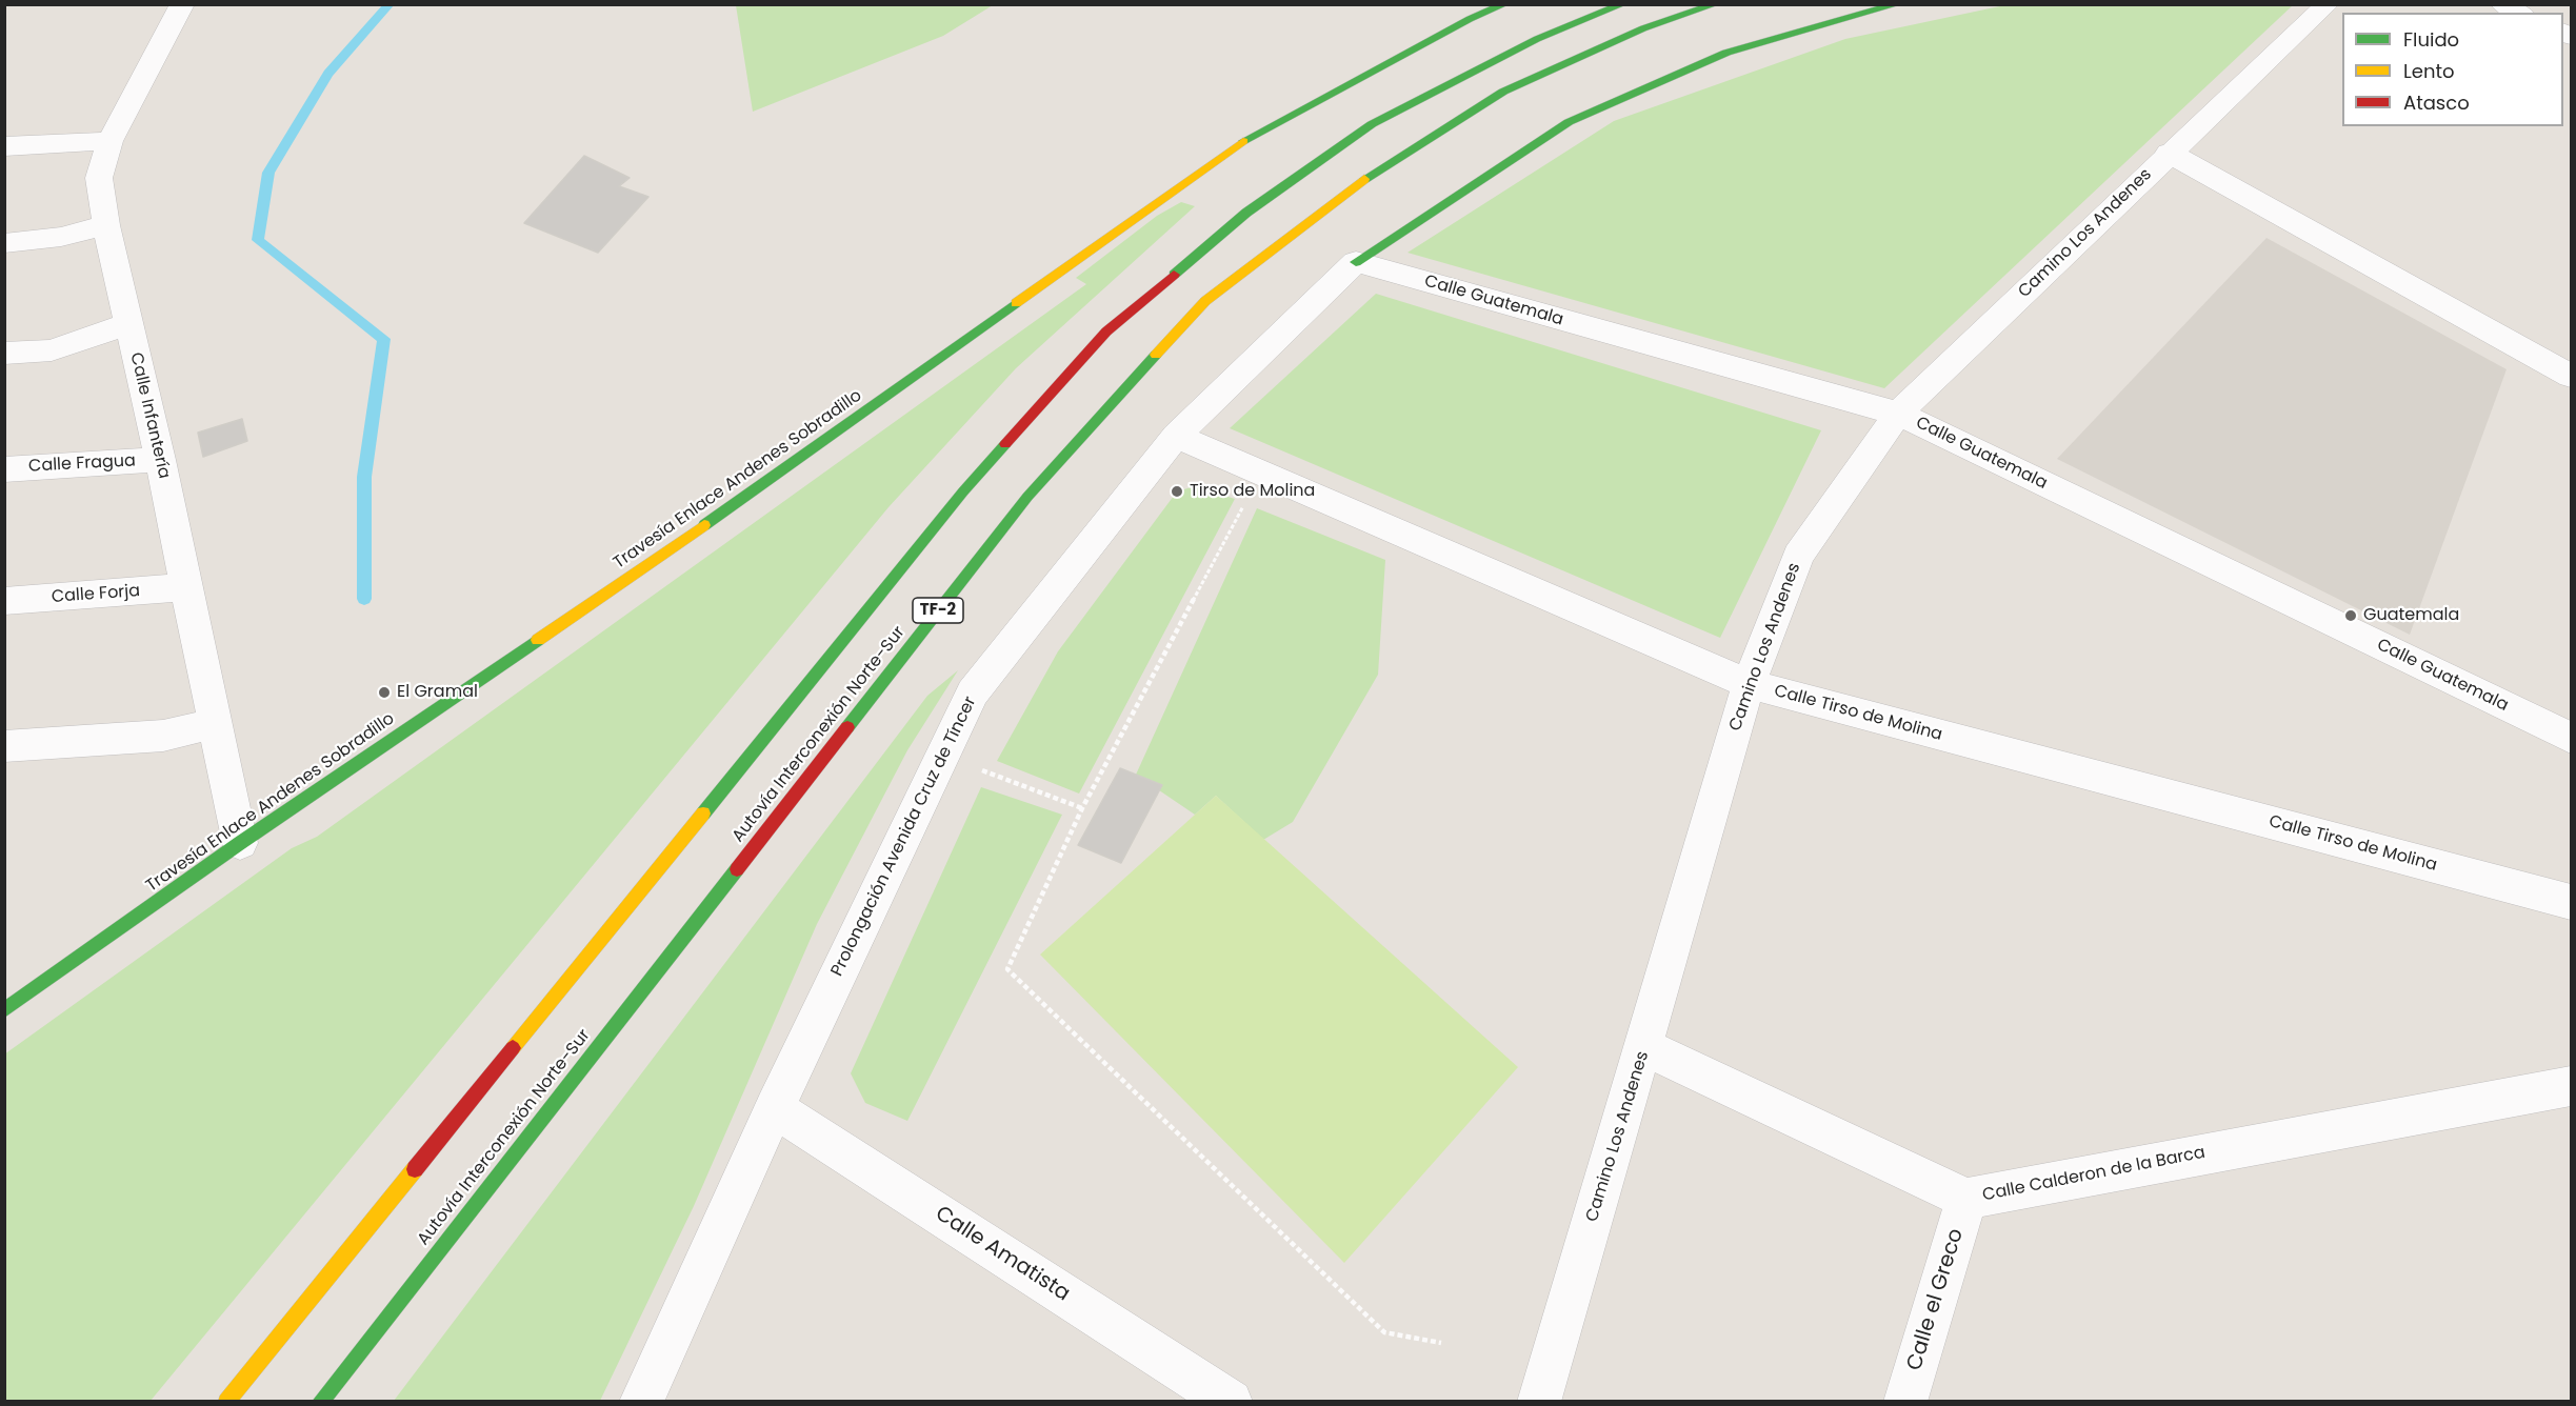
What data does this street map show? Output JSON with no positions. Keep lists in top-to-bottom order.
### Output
{
  "streets": {
    "main road": ["Travesía Enlace Andenes Sobradillo", "TF-2", "Autovía Interconexión Norte-Sur"],
    "street": [
      "Camino Los Andenes",
      "Calle Guatemala",
      "Calle Infantería",
      "Calle Fragua",
      "Calle Forja",
      "Calle Tirso de Molina",
      "Prolongación Avenida Cruz de Tíncer",
      "Calle Calderon de la Barca",
      "Calle Amatista",
      "Calle el Greco"
    ]
  },
  "crossings": [
    ["Camino Los Andenes", "Calle Guatemala"],
    ["Camino Los Andenes", "Calle Tirso de Molina"],
    ["Camino Los Andenes", "Calle Calderon de la Barca"],
    ["Calle Guatemala", "Prolongación Avenida Cruz de Tíncer"],
    ["Calle Infantería", "Calle Fragua"],
    ["Calle Infantería", "Travesía Enlace Andenes Sobradillo"],
    ["Calle Infantería", "Calle Forja"],
    ["Calle Tirso de Molina", "Prolongación Avenida Cruz de Tíncer"],
    ["Prolongación Avenida Cruz de Tíncer", "Calle Amatista"],
    ["Calle Calderon de la Barca", "Calle el Greco"]
  ],
  "places": ["Tirso de Molina", "Guatemala", "El Gramal"],
  "legend": ["Fluido", "Lento", "Atasco"]
}
